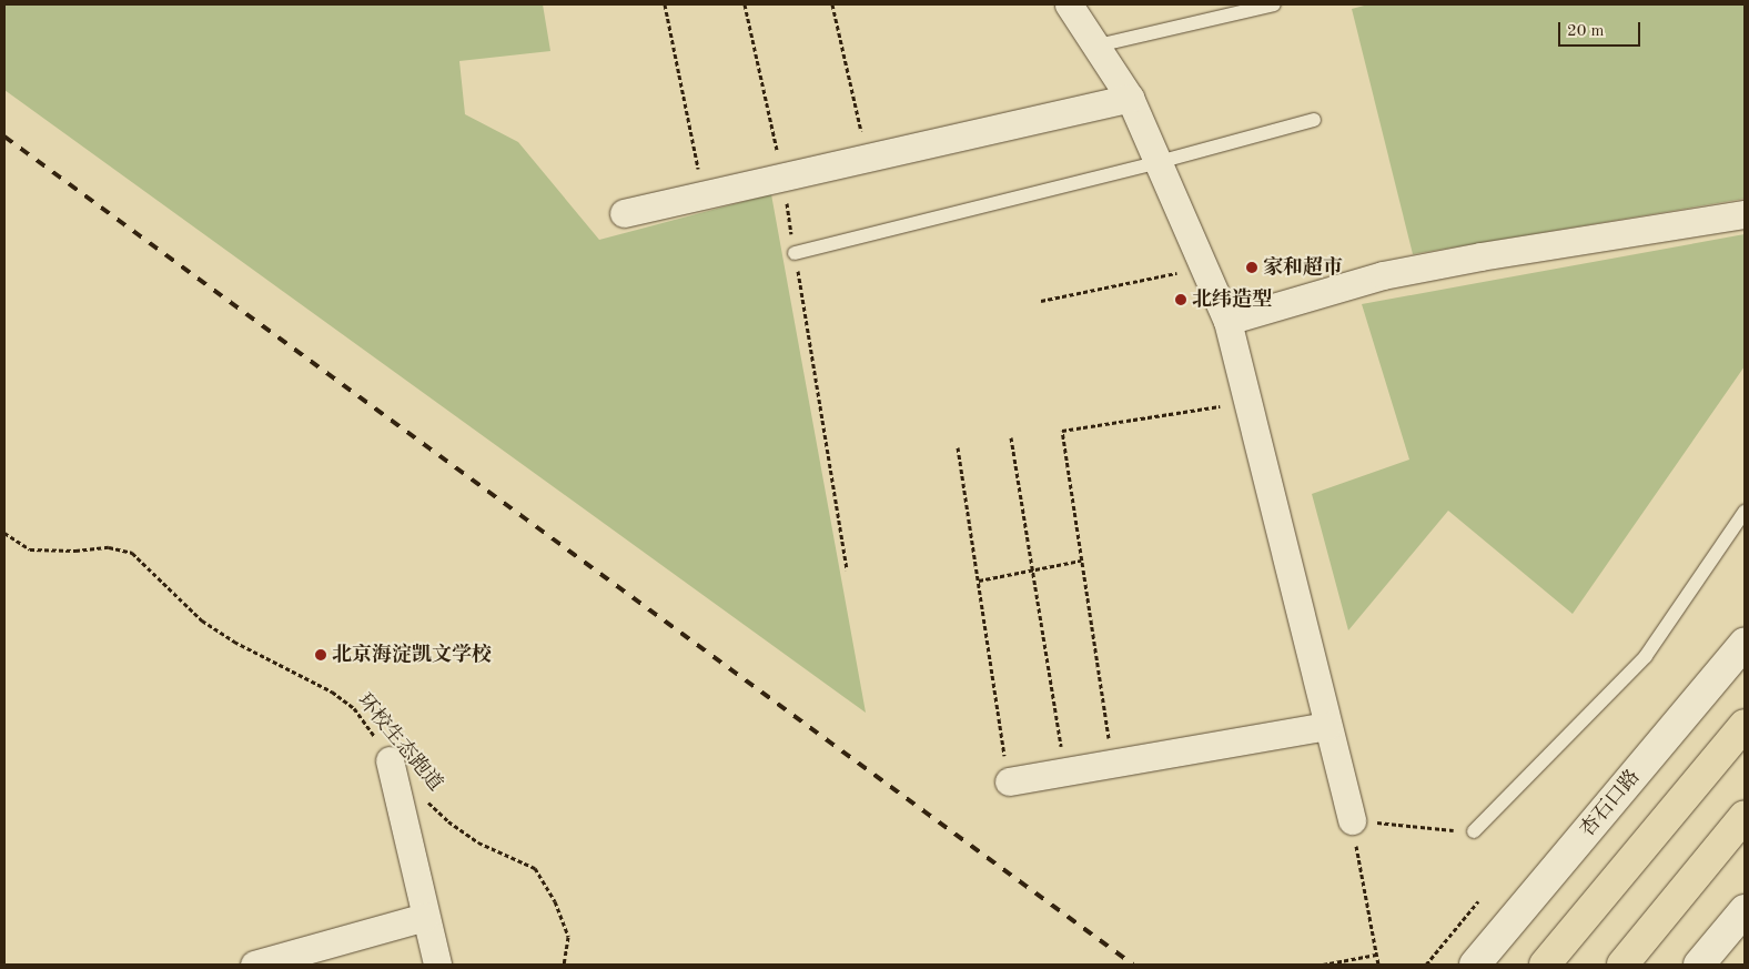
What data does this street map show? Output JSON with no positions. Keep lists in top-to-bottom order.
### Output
{
  "streets": {
    "street": ["杏石口路"],
    "path": ["环校生态跑道"]
  },
  "places": ["家和超市", "北纬造型", "北京海淀凯文学校"],
  "scale_bar": "20 m"
}
